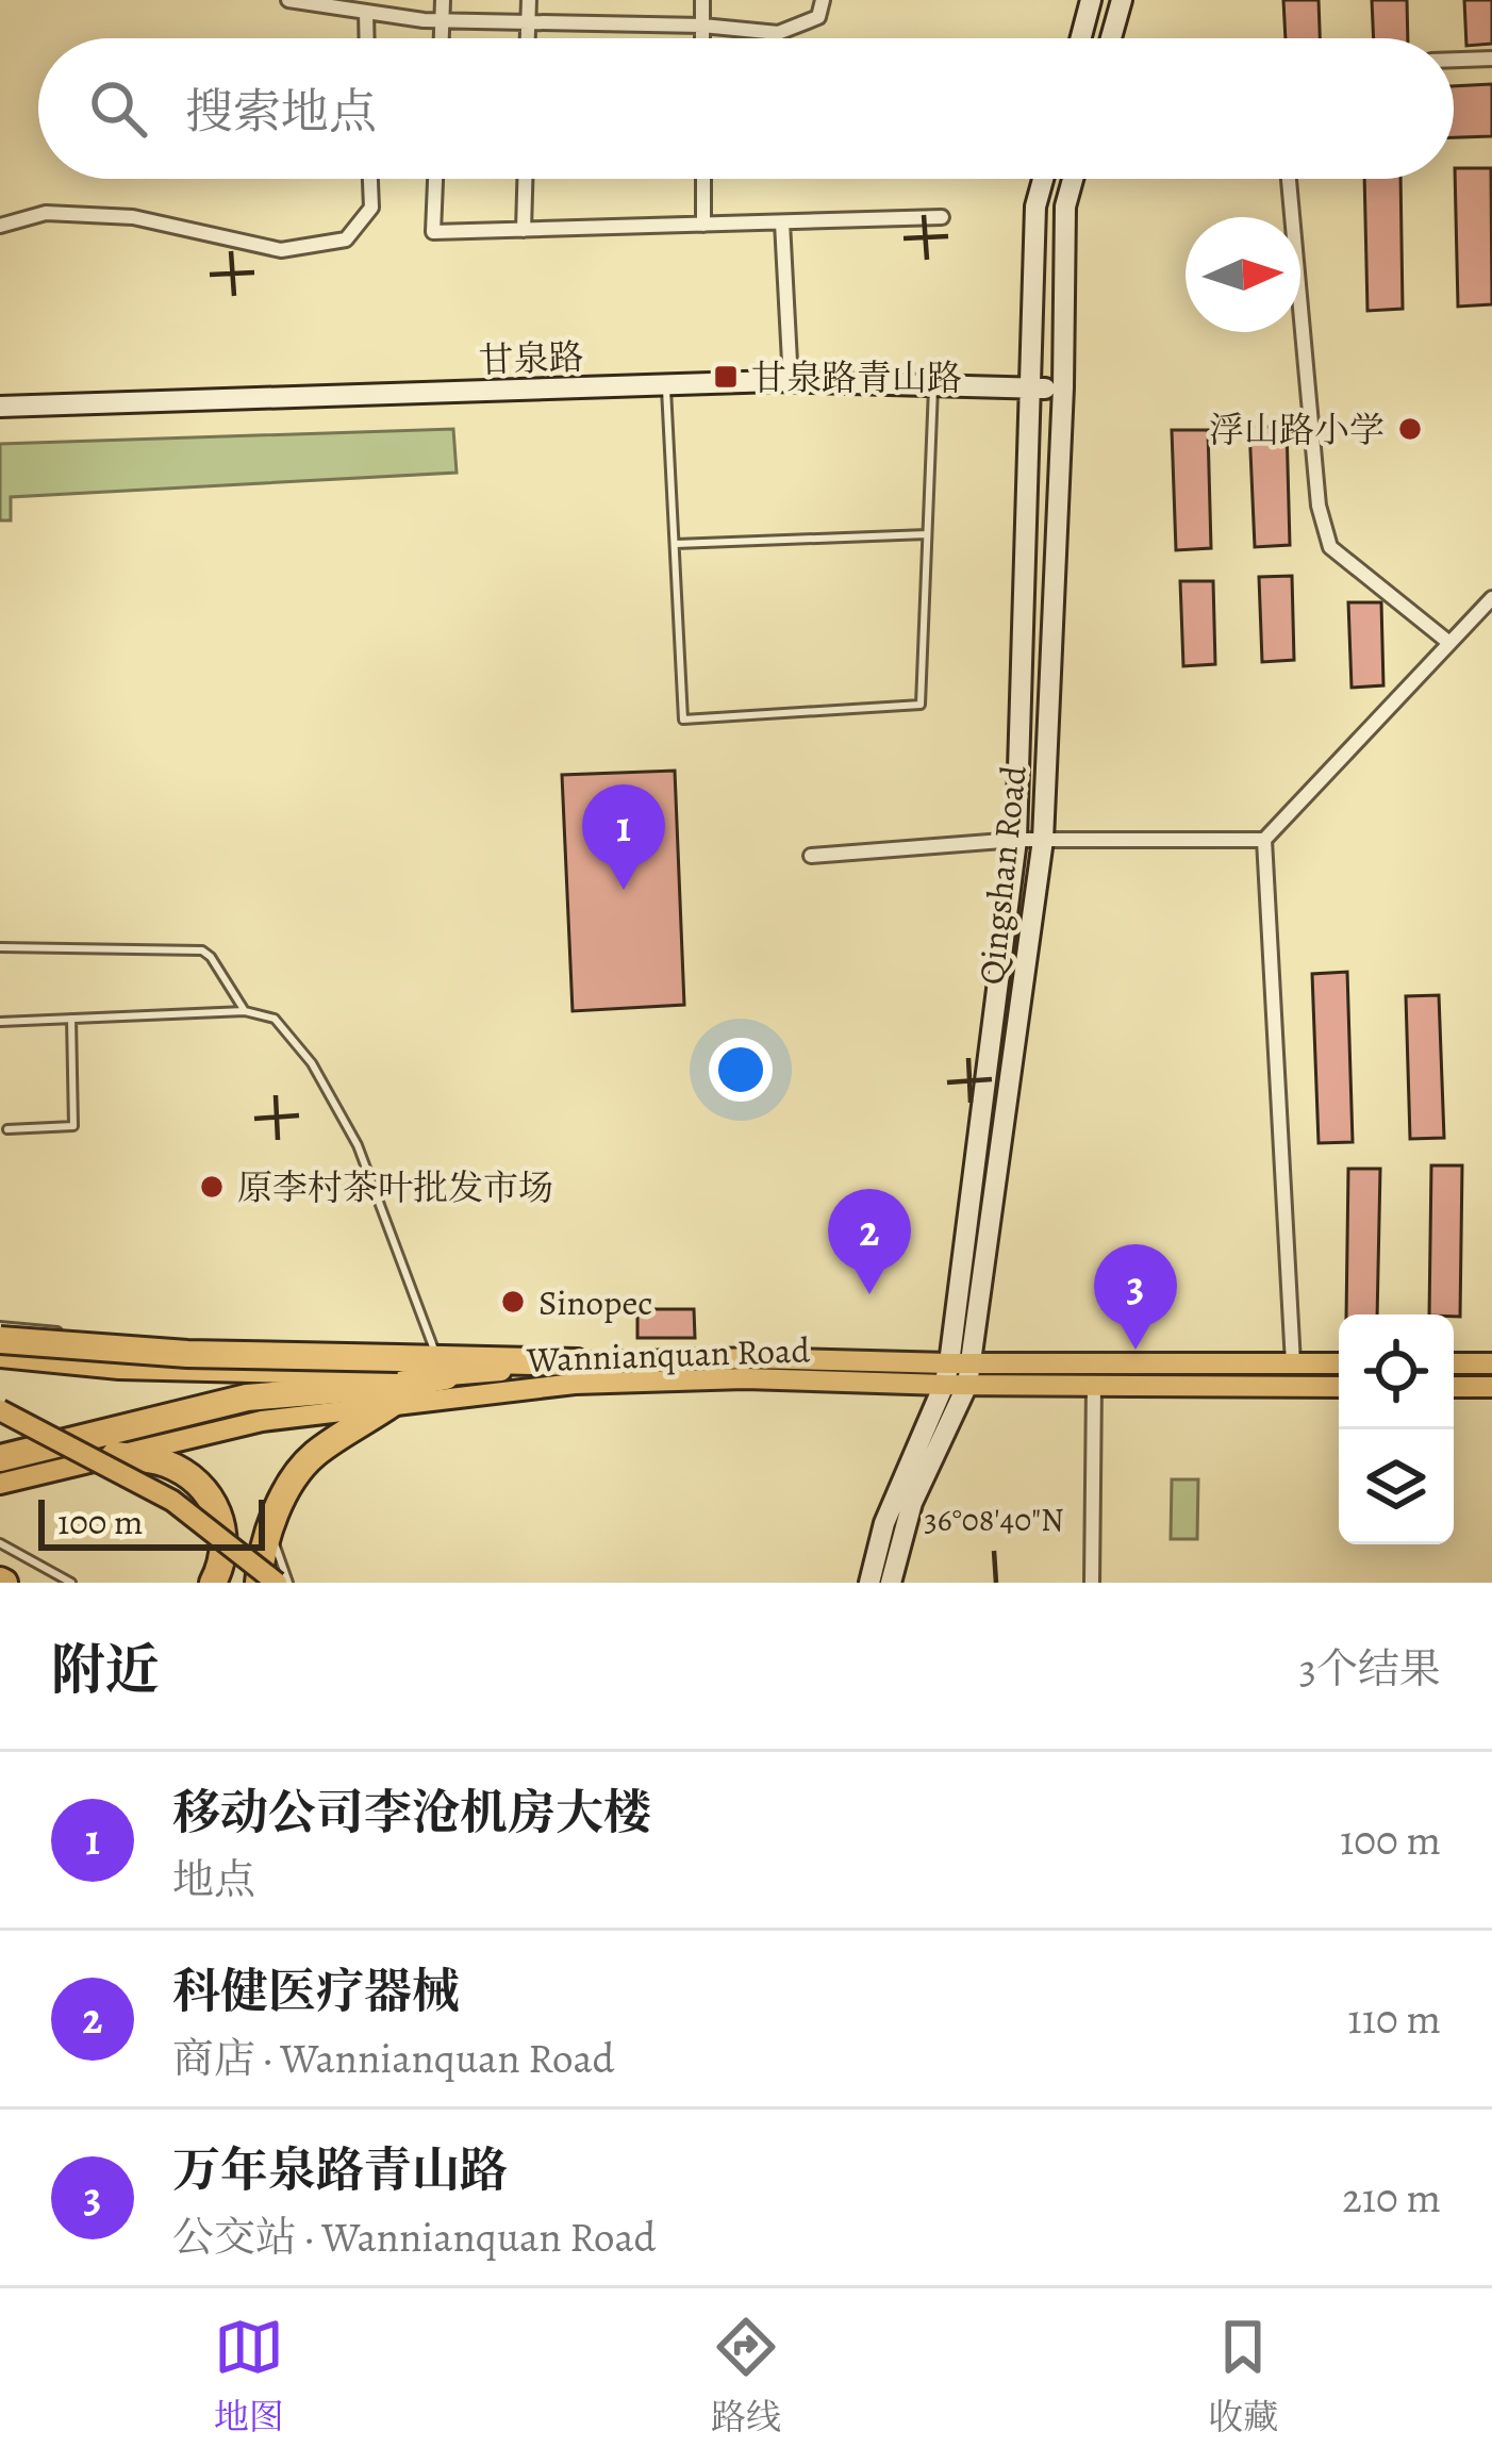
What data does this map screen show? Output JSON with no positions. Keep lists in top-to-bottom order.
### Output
{
  "streets": {
    "main road": ["甘泉路", "Qingshan Road", "Wannianquan Road"]
  },
  "crossings": [
    ["甘泉路", "Qingshan Road"],
    ["Qingshan Road", "Wannianquan Road"]
  ],
  "places": {
    "transit": ["甘泉路青山路"],
    "other": ["浮山路小学", "原李村茶叶批发市场", "Sinopec"]
  },
  "scale_bar": "100 m",
  "north": "right",
  "page": {
    "search": "搜索地点",
    "pins": ["1", "2", "3"],
    "scale": "100 m",
    "heading": ["附近", "3个结果"],
    "list": [
      {
        "mark": "1",
        "name": "移动公司李沧机房大楼",
        "note": "地点",
        "value": "100 m"
      },
      {
        "mark": "2",
        "name": "科健医疗器械",
        "note": "商店 · Wannianquan Road",
        "value": "110 m"
      },
      {
        "mark": "3",
        "name": "万年泉路青山路",
        "note": "公交站 · Wannianquan Road",
        "value": "210 m"
      }
    ],
    "nav": ["地图", "路线", "收藏"]
  },
  "coordinates": ["36°08'40\"N"]
}
